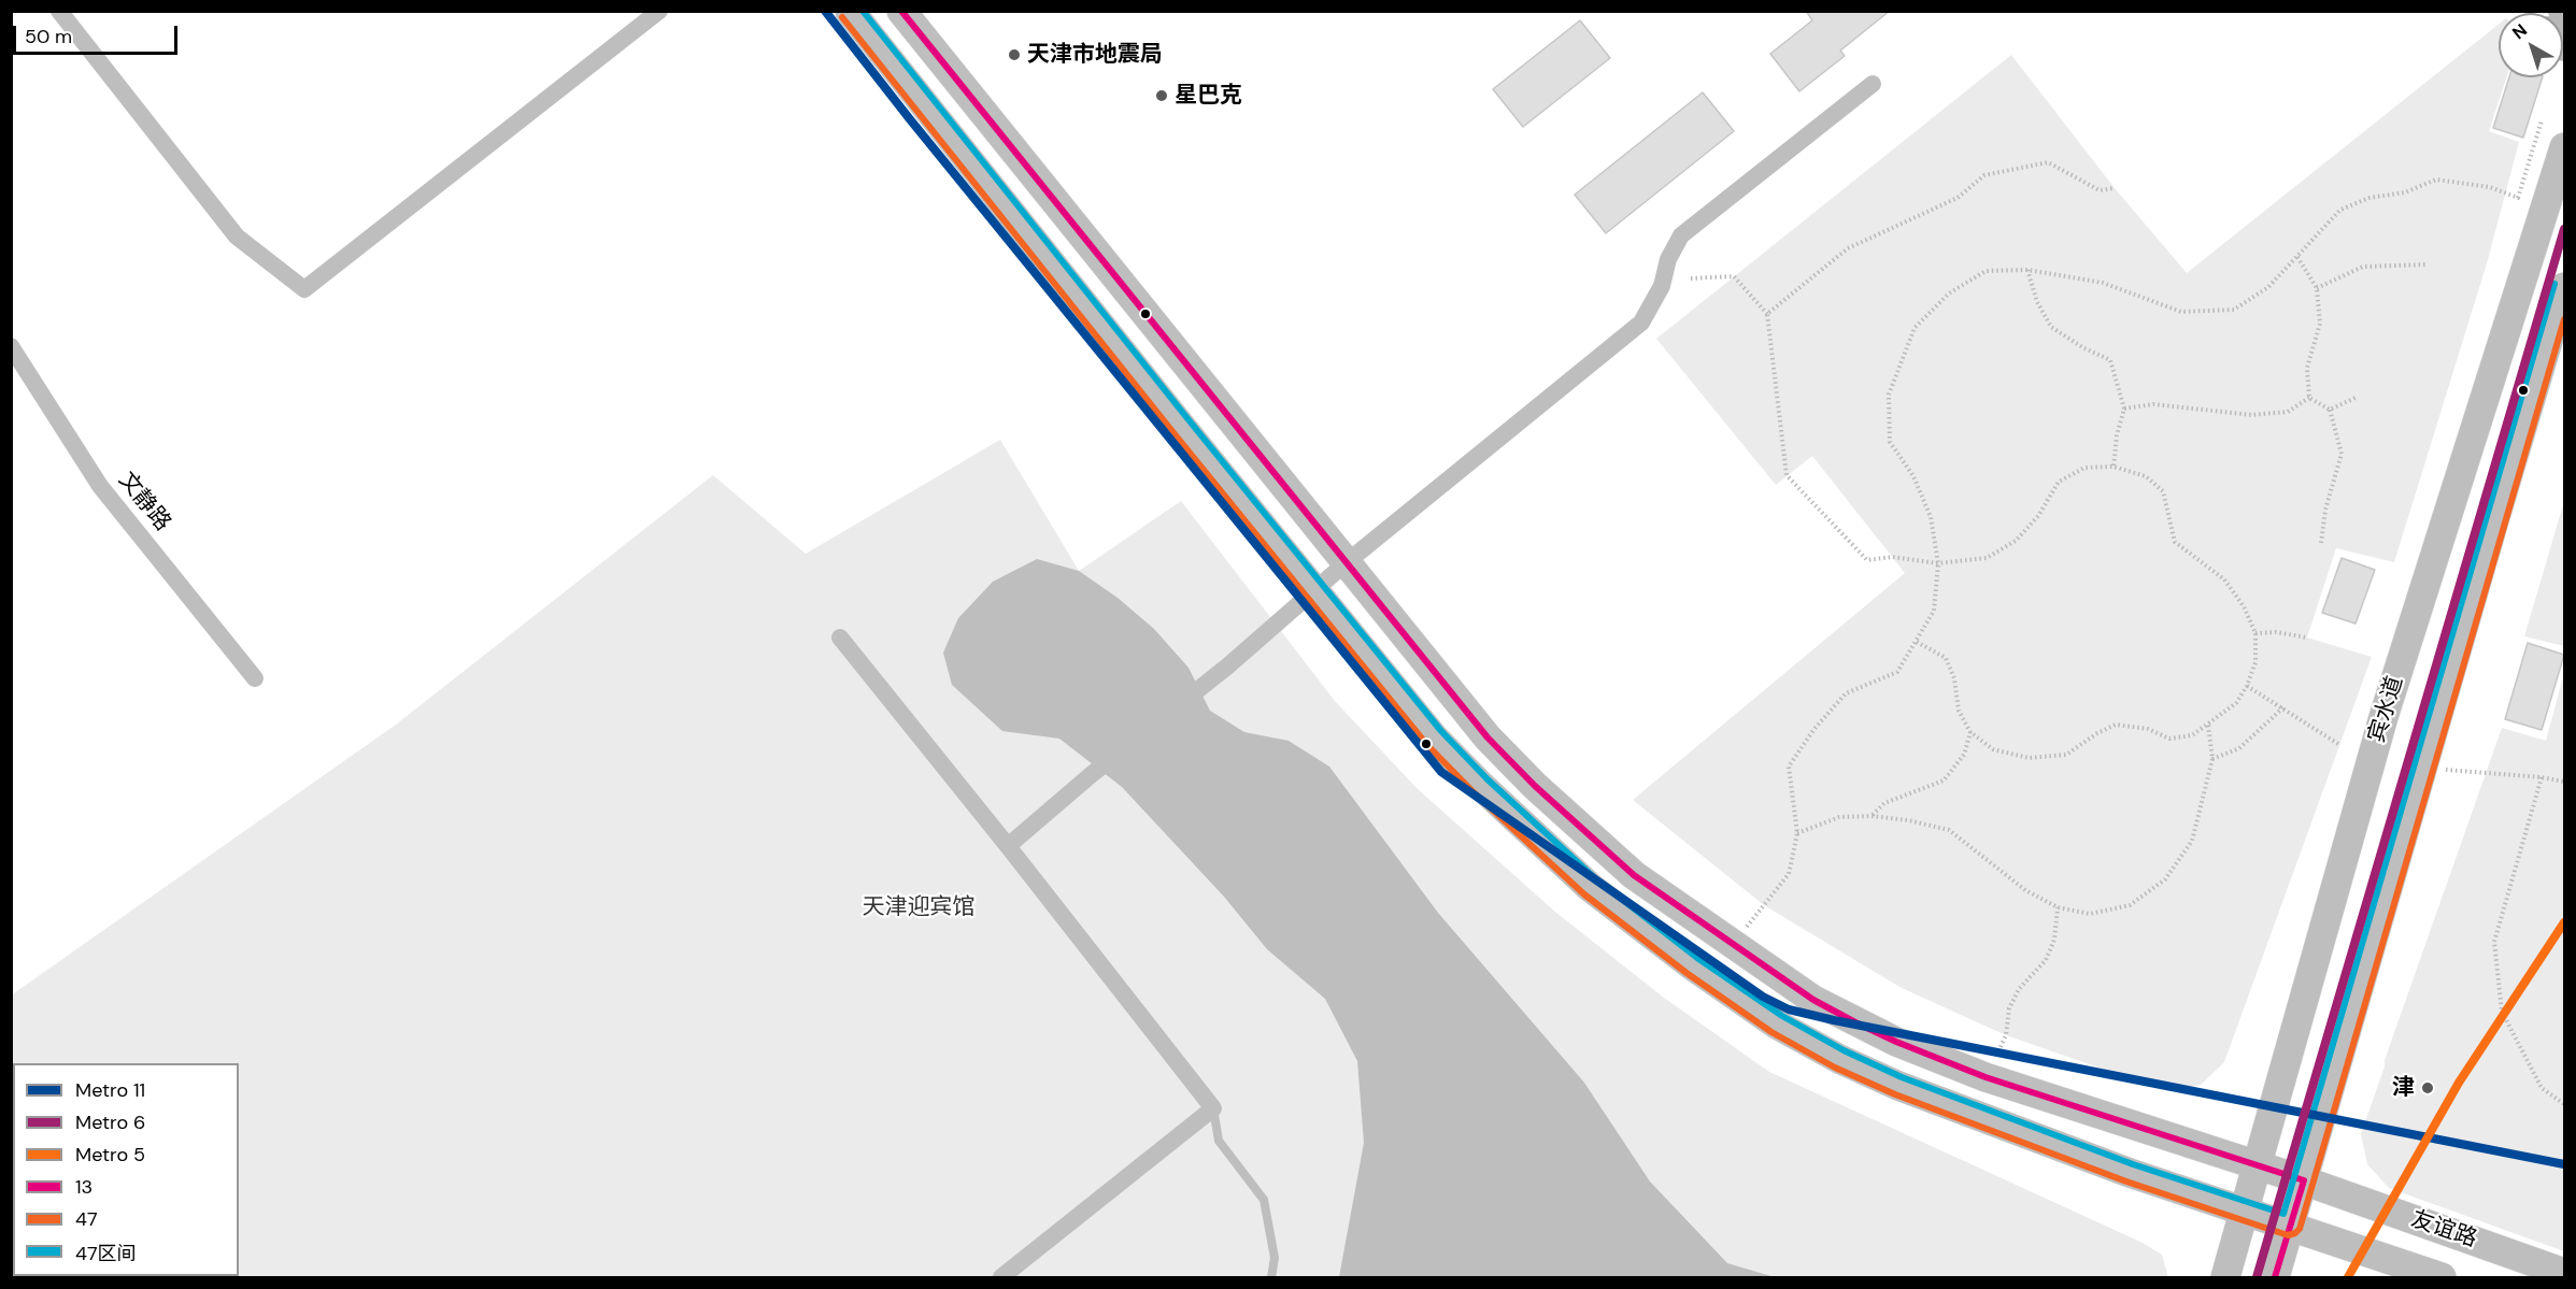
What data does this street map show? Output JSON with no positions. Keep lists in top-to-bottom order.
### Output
{
  "streets": {
    "main road": ["宾水道", "友谊路"],
    "street": ["文静路"]
  },
  "crossings": [
    ["宾水道", "友谊路"]
  ],
  "parks": ["天津迎宾馆"],
  "places": ["天津市地震局", "星巴克", "津"],
  "lines": [
    "metro line 11",
    "transit line 13",
    "transit line 47区间",
    "transit line 47",
    "metro line 6",
    "metro line 5"
  ],
  "legend": [
    "Metro 11",
    "Metro 6",
    "Metro 5",
    "13",
    "47",
    "47区间"
  ],
  "scale_bar": "50 m",
  "north": "top left"
}
